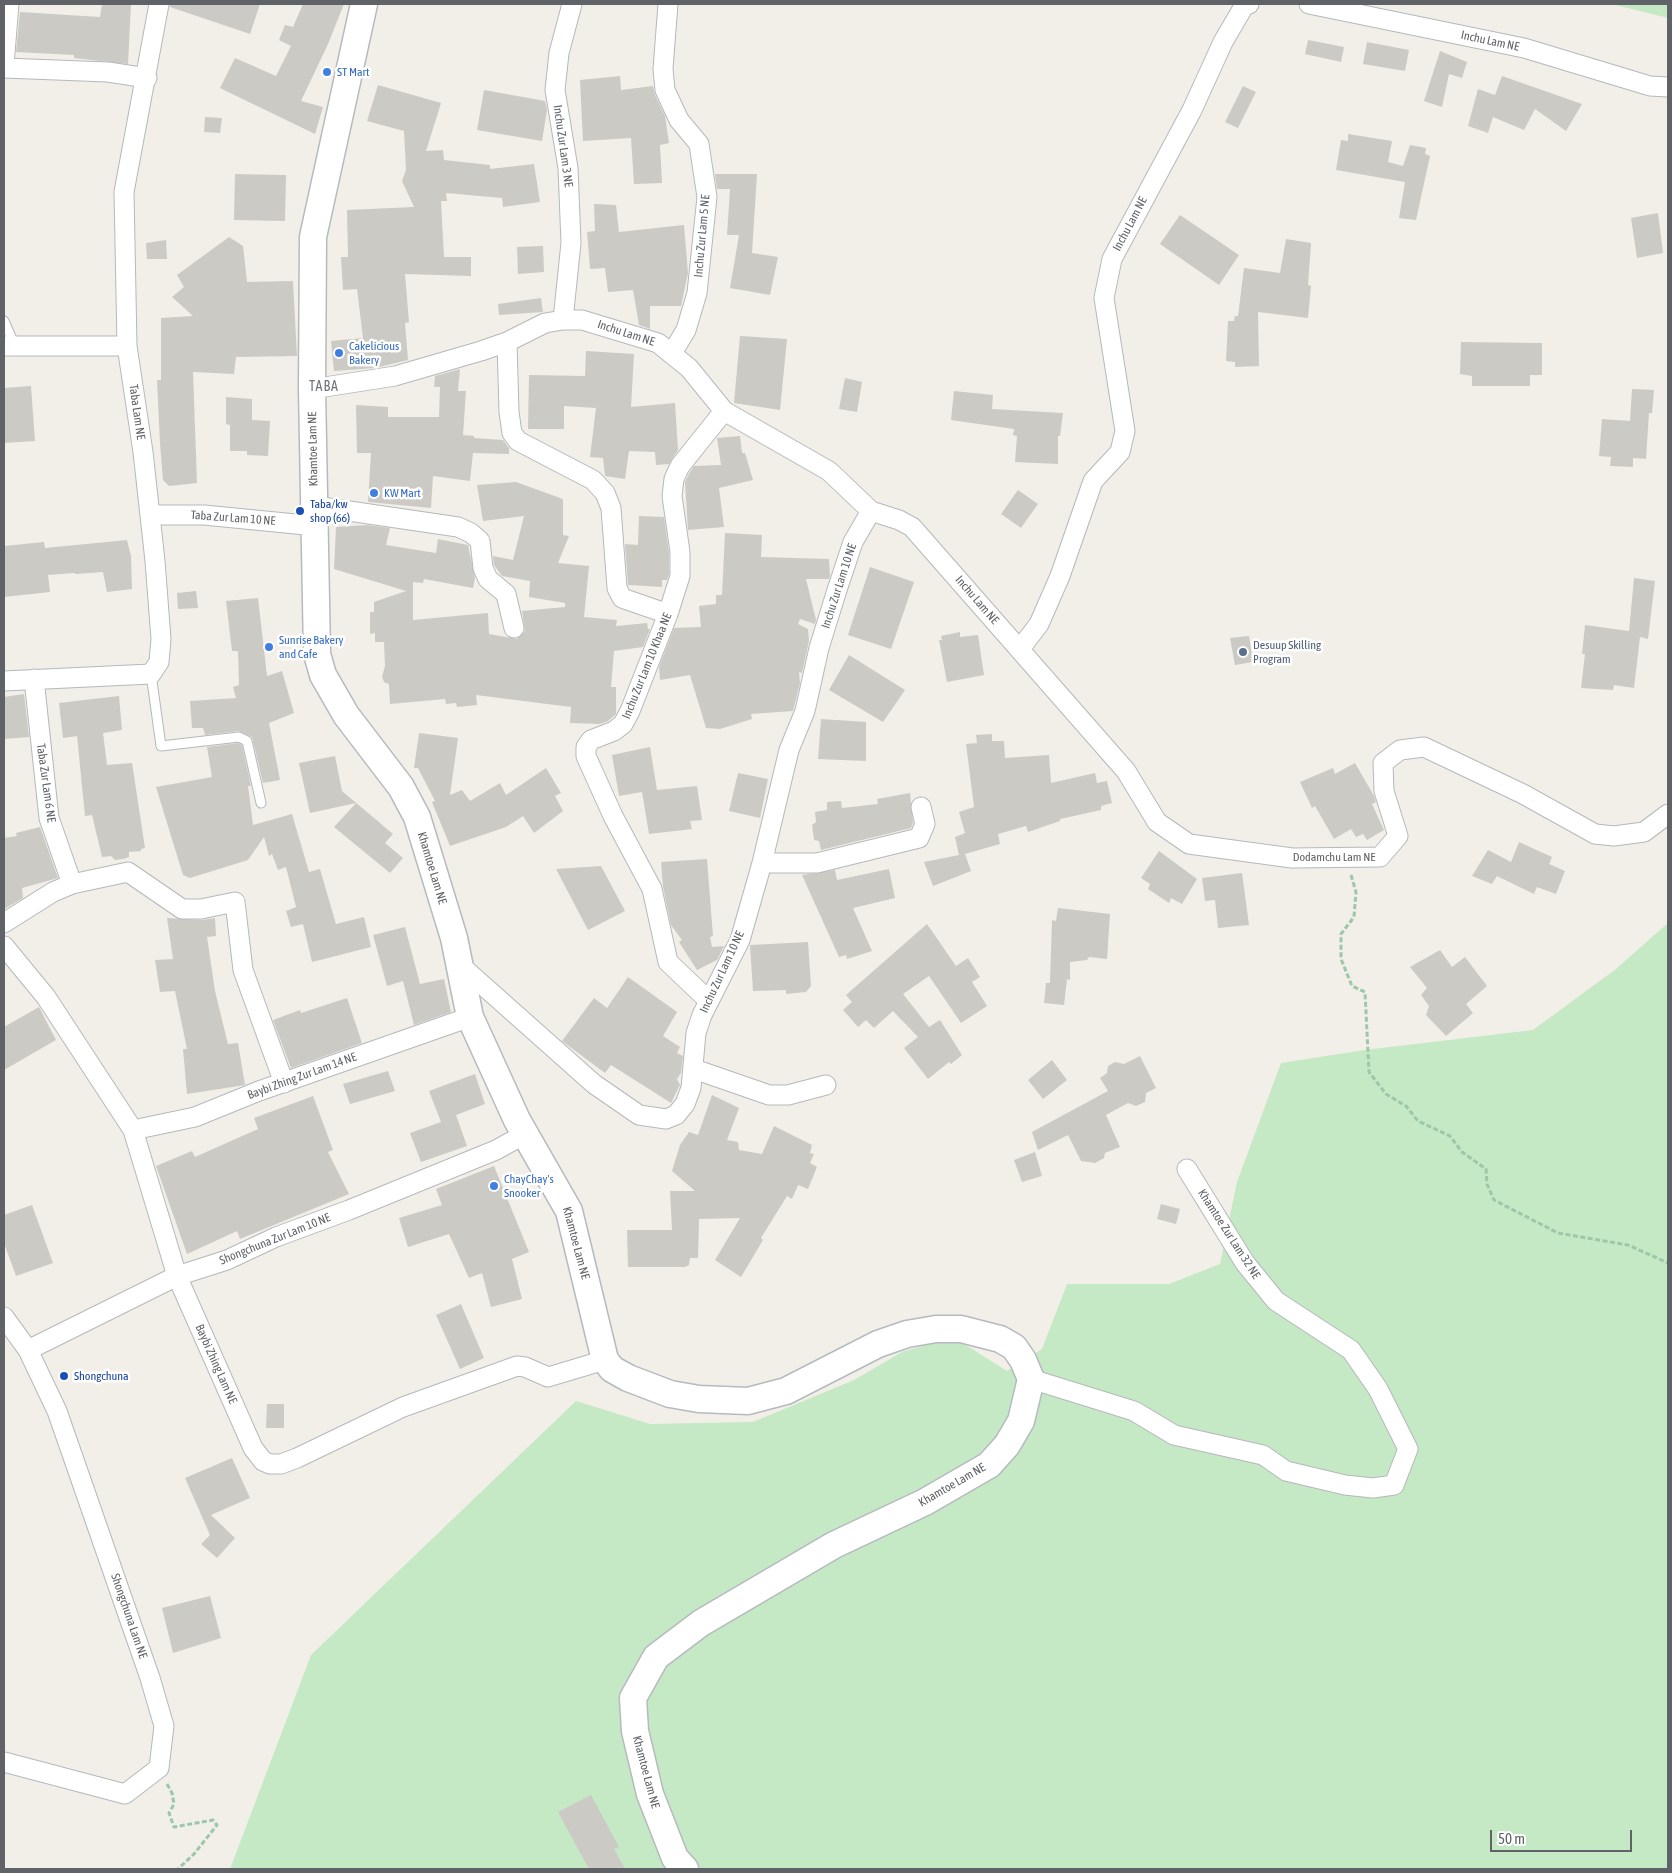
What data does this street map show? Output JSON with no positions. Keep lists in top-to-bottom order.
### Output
{
  "streets": {
    "main road": ["Khamtoe Lam NE"],
    "street": [
      "Inchu Lam NE",
      "Inchu Zur Lam 3 NE",
      "Inchu Zur Lam 5 NE",
      "Taba Lam NE",
      "Taba Zur Lam 10 NE",
      "Inchu Zur Lam 10 NE",
      "Inchu Zur Lam 10 Khaa NE",
      "Taba Zur Lam 6 NE",
      "Dodamchu Lam NE",
      "Baybi Zhing Zur Lam 14 NE",
      "Khamtoe Zur Lam 32 NE",
      "Shongchuna Zur Lam 10 NE",
      "Baybi Zhing Lam NE",
      "Shongchuna Lam NE"
    ]
  },
  "crossings": [
    ["Inchu Lam NE", "Inchu Zur Lam 3 NE"],
    ["Inchu Lam NE", "Inchu Zur Lam 5 NE"],
    ["Inchu Lam NE", "Khamtoe Lam NE"],
    ["Inchu Lam NE", "Inchu Zur Lam 10 NE"],
    ["Inchu Lam NE", "Inchu Zur Lam 10 Khaa NE"],
    ["Inchu Lam NE", "Dodamchu Lam NE"],
    ["Taba Lam NE", "Taba Zur Lam 10 NE"],
    ["Khamtoe Lam NE", "Taba Zur Lam 10 NE"],
    ["Khamtoe Lam NE", "Inchu Zur Lam 10 NE"],
    ["Khamtoe Lam NE", "Baybi Zhing Zur Lam 14 NE"],
    ["Khamtoe Lam NE", "Khamtoe Zur Lam 32 NE"],
    ["Khamtoe Lam NE", "Shongchuna Zur Lam 10 NE"],
    ["Khamtoe Lam NE", "Baybi Zhing Lam NE"],
    ["Inchu Zur Lam 10 NE", "Inchu Zur Lam 10 Khaa NE"],
    ["Baybi Zhing Zur Lam 14 NE", "Baybi Zhing Lam NE"],
    ["Shongchuna Zur Lam 10 NE", "Baybi Zhing Lam NE"],
    ["Shongchuna Zur Lam 10 NE", "Shongchuna Lam NE"]
  ],
  "districts": ["TABA"],
  "places": [
    "ST Mart",
    "Cakelicious Bakery",
    "KW Mart",
    "Taba/kw shop (66)",
    "Sunrise Bakery and Cafe",
    "Desuup Skilling Program",
    "ChayChay's Snooker",
    "Shongchuna"
  ],
  "scale_bar": "50 m"
}
